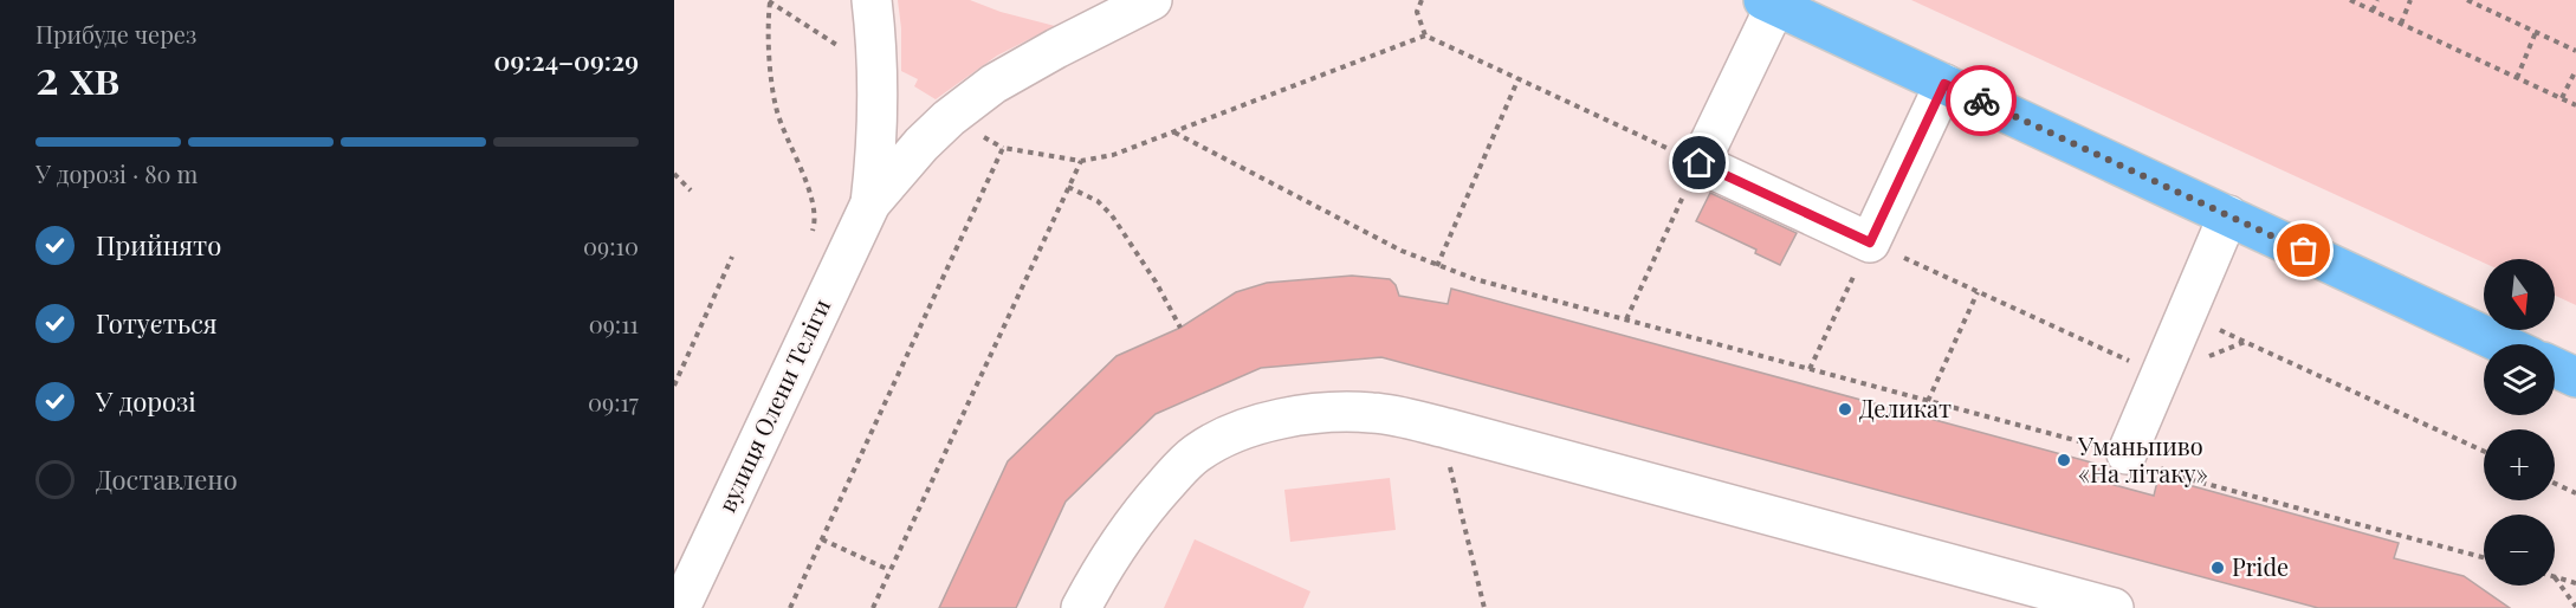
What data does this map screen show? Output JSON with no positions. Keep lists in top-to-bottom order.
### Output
{
  "streets": {
    "street": ["вулиця Олени Теліги"]
  },
  "places": ["Деликат", "Уманьпиво «На літаку»", "Pride"],
  "north": "bottom",
  "page": {
    "heading": ["2 хв", "Прибуде через", "09:24–09:29"],
    "bar": "У дорозі · 80 m",
    "list": [
      ["Прийнято", "09:10"],
      ["Готується", "09:11"],
      ["У дорозі", "09:17"],
      "Доставлено"
    ],
    "map_buttons": ["+", "−"]
  }
}
